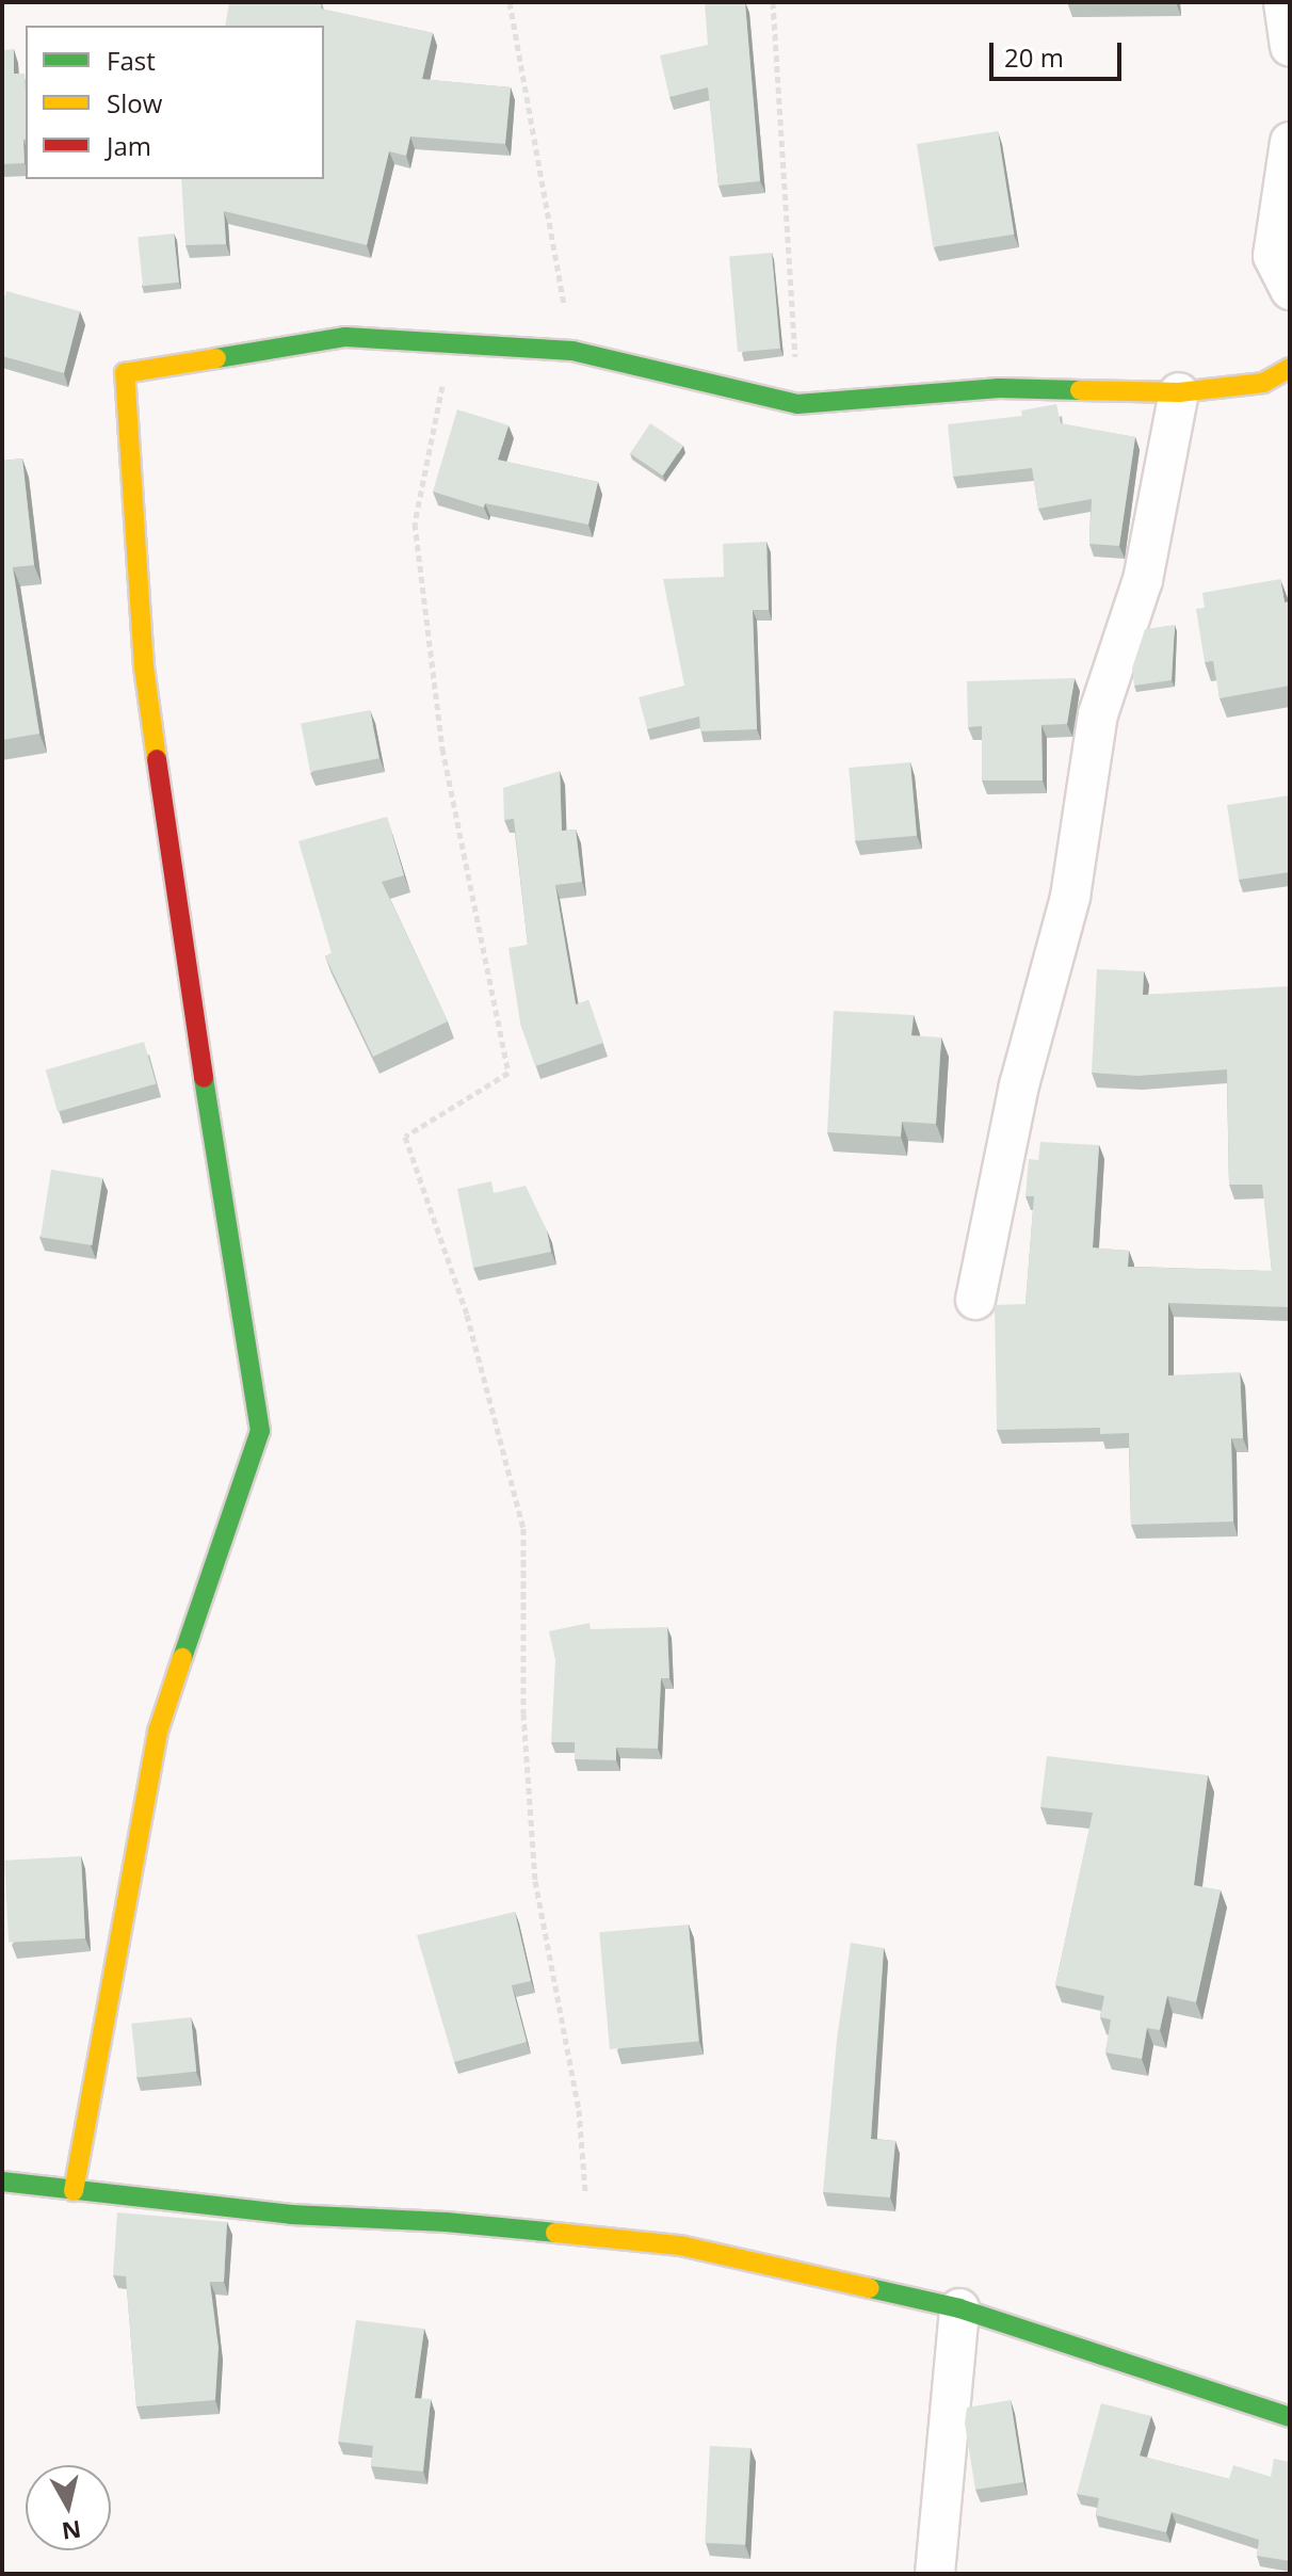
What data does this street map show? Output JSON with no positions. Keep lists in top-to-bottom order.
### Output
{
  "legend": ["Fast", "Slow", "Jam"],
  "scale_bar": "20 m",
  "north": "bottom"
}
